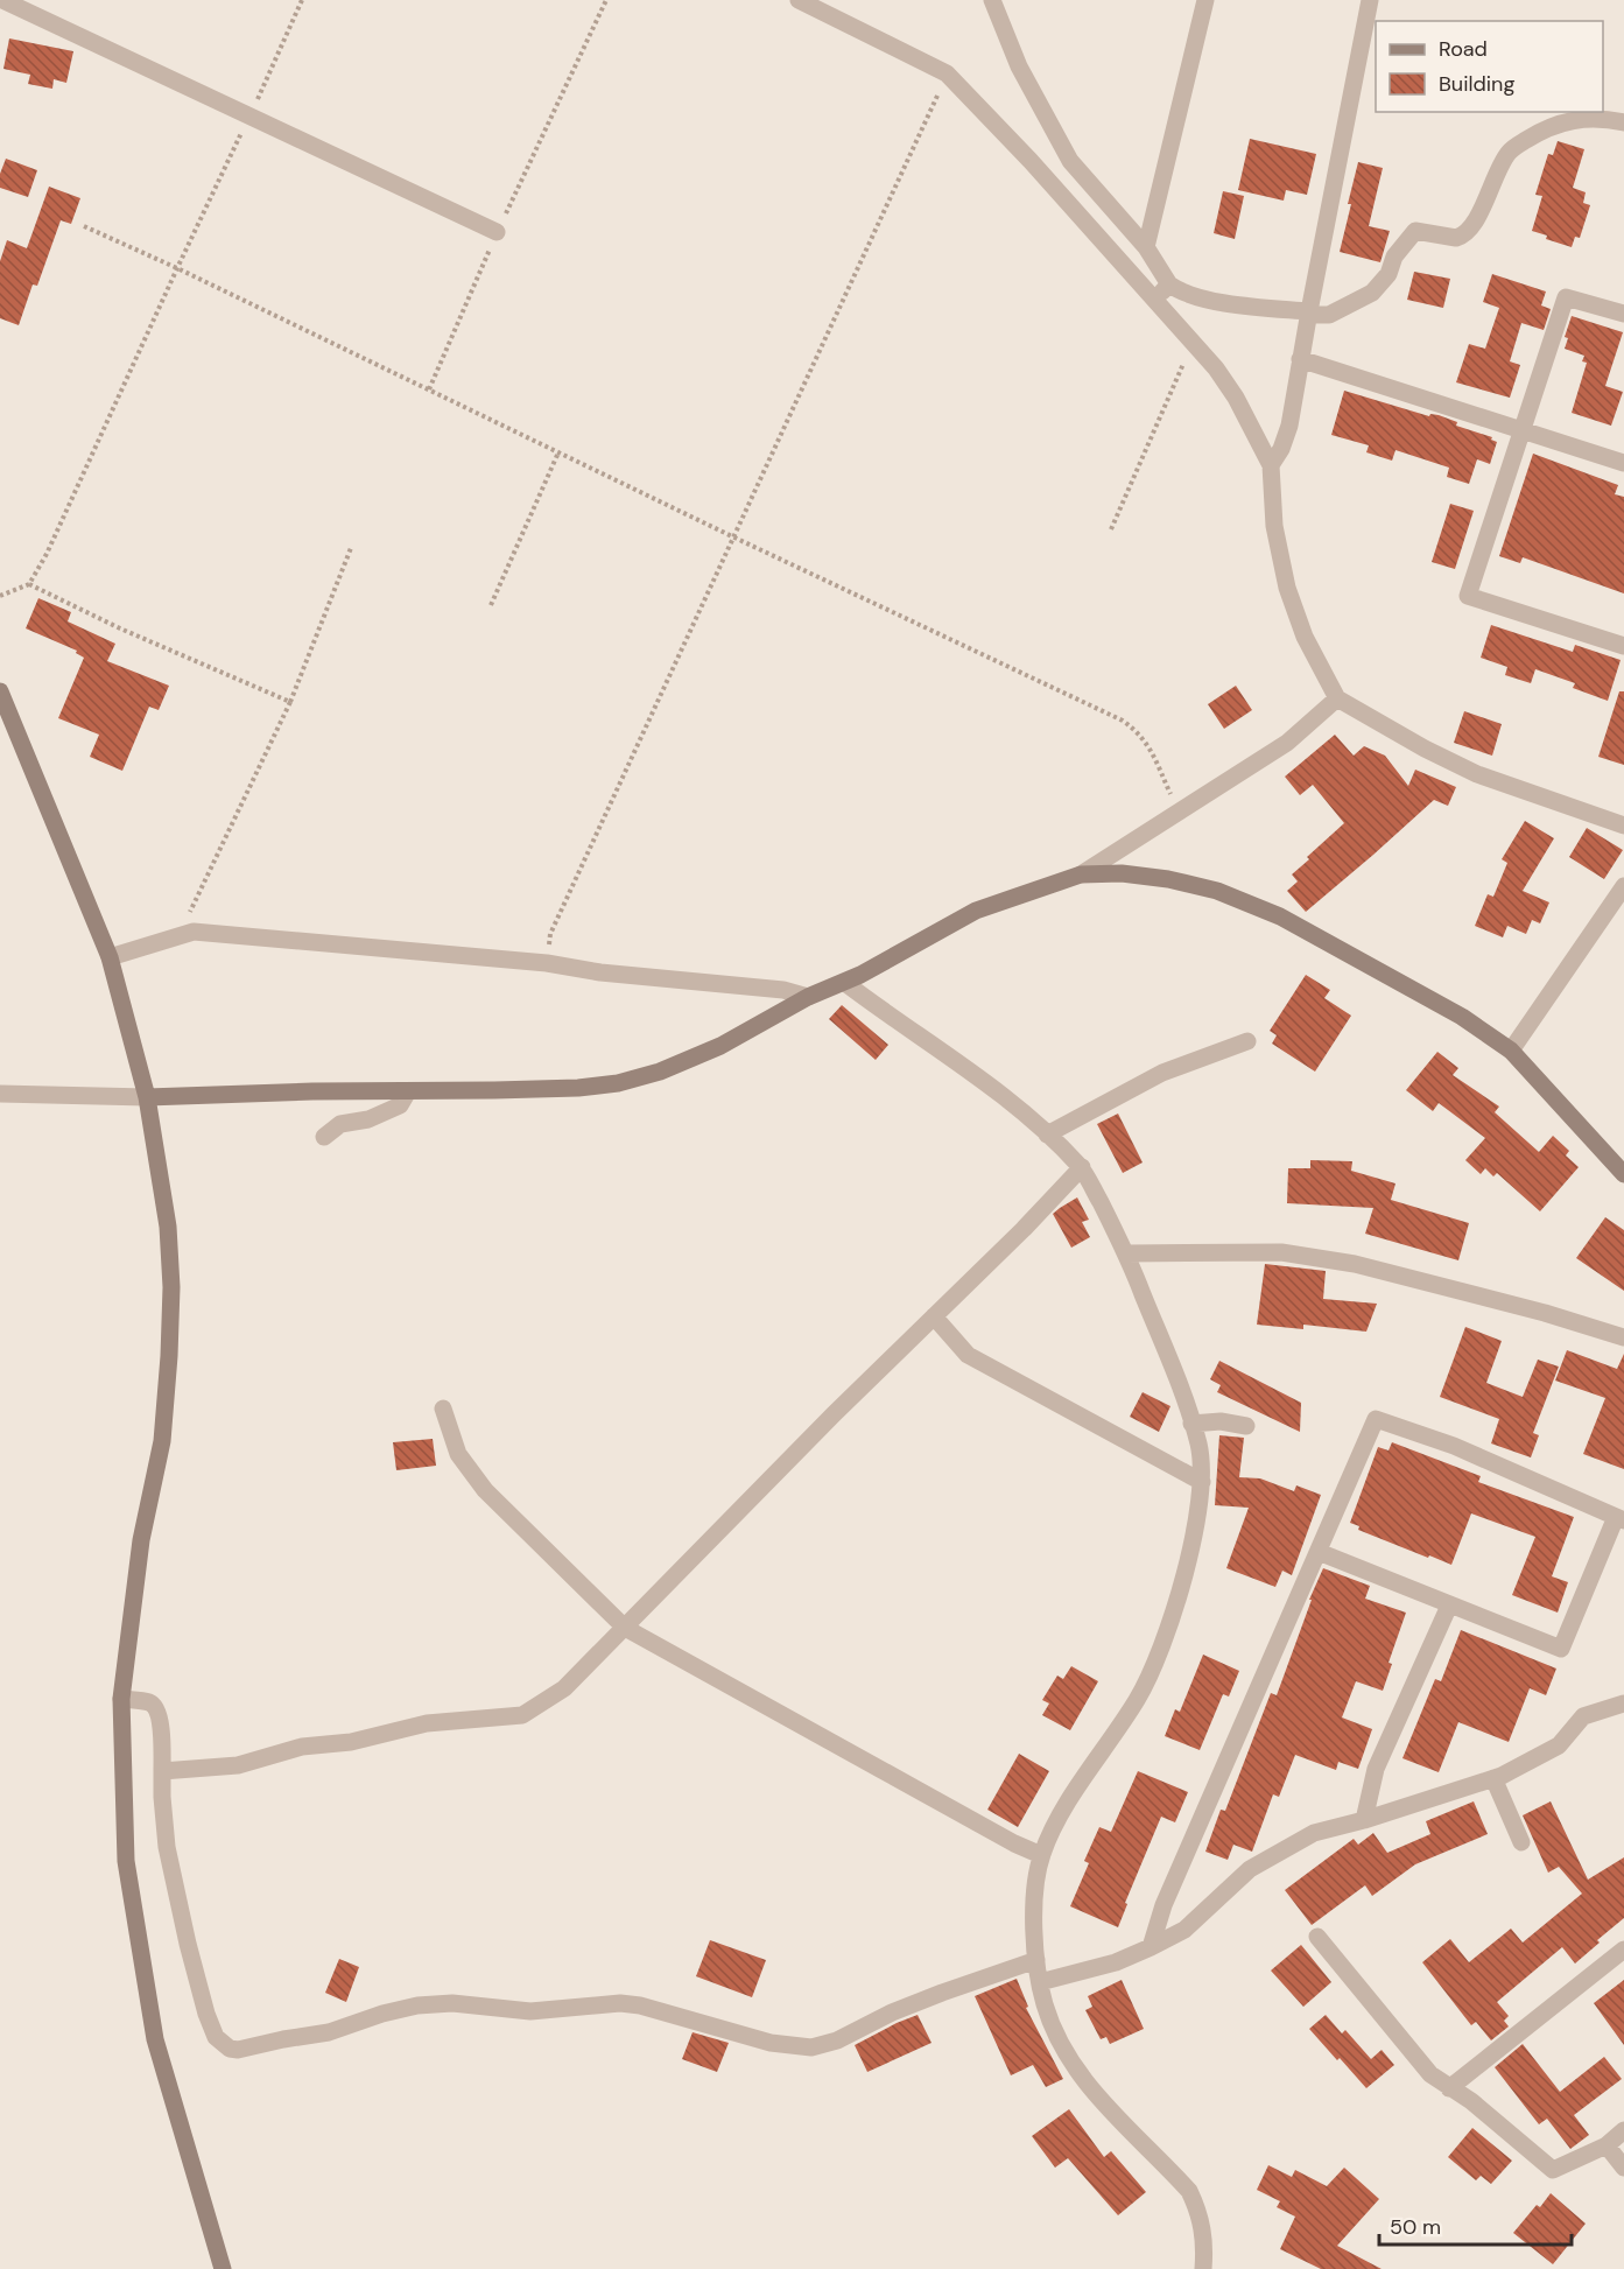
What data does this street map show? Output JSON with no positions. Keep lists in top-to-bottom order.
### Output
{
  "legend": ["Road", "Building"],
  "scale_bar": "50 m"
}
